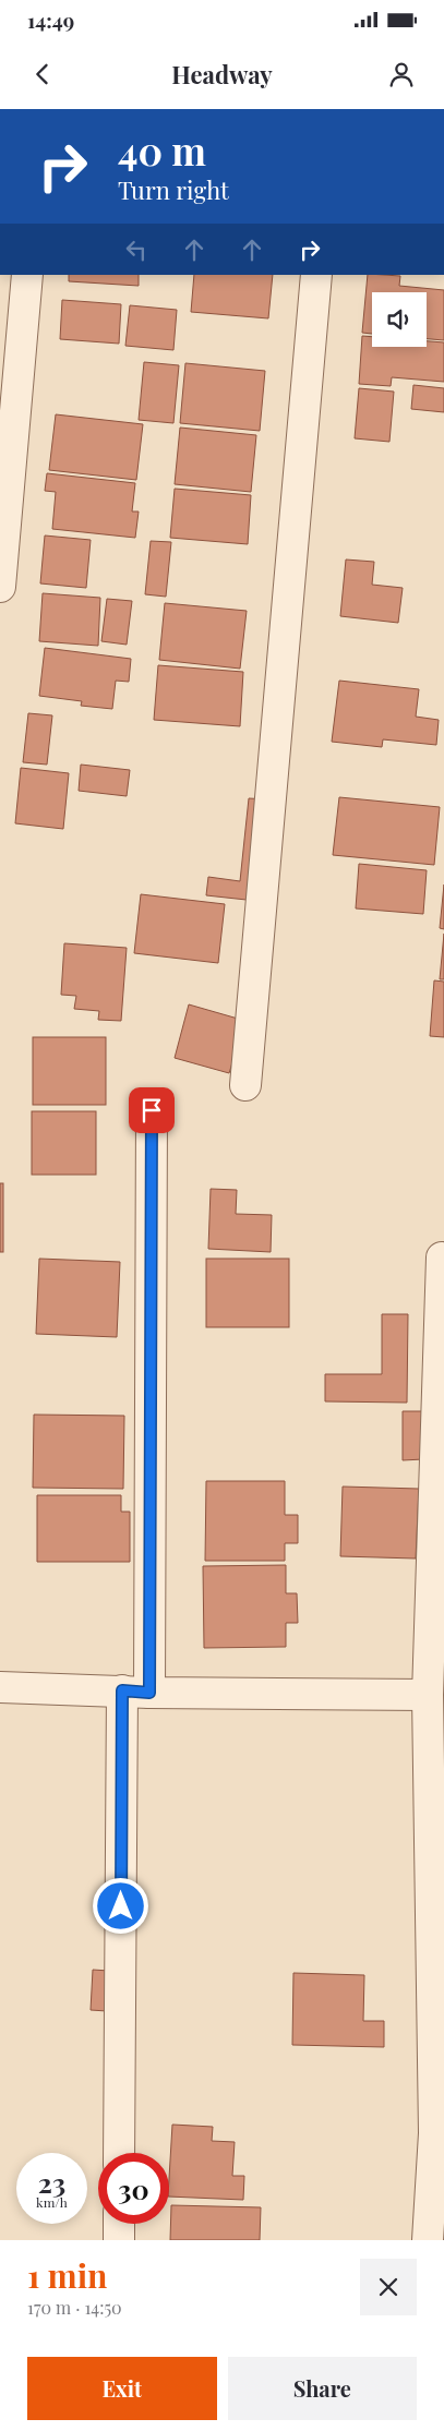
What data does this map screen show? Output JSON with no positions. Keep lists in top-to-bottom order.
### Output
{
  "page": {
    "status": "14:49",
    "header": "Headway",
    "turn": ["40 m", "Turn right"],
    "speed": "23 km/h",
    "limit": "30",
    "heading": ["1 min", "170 m · 14:50"],
    "buttons": ["Exit", "Share"]
  }
}
